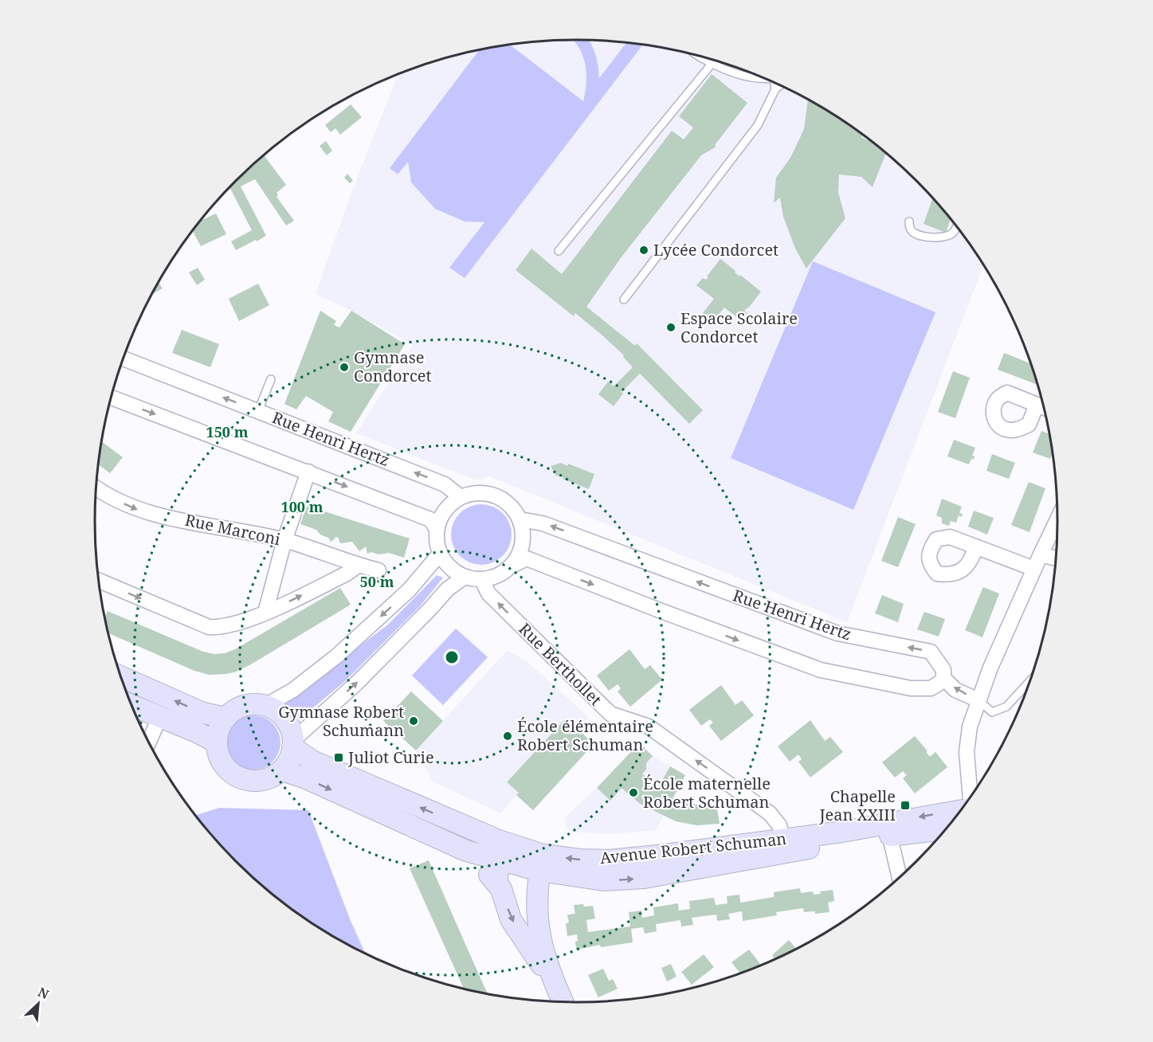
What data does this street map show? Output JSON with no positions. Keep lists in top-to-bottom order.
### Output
{
  "streets": {
    "main road": ["Avenue Robert Schuman"],
    "street": ["Rue Henri Hertz", "Rue Marconi", "Rue Berthollet"]
  },
  "crossings": [
    ["Rue Henri Hertz", "Rue Berthollet"],
    ["Rue Berthollet", "Avenue Robert Schuman"]
  ],
  "one_way": ["Rue Berthollet"],
  "places": {
    "other": [
      "Lycée Condorcet",
      "Espace Scolaire Condorcet",
      "Gymnase Condorcet",
      "Gymnase Robert Schumann",
      "École élémentaire Robert Schuman",
      "École maternelle Robert Schuman"
    ],
    "transit": ["Juliot Curie", "Chapelle Jean XXIII"]
  },
  "north": "top right",
  "rings": ["150 m", "100 m", "50 m"]
}
